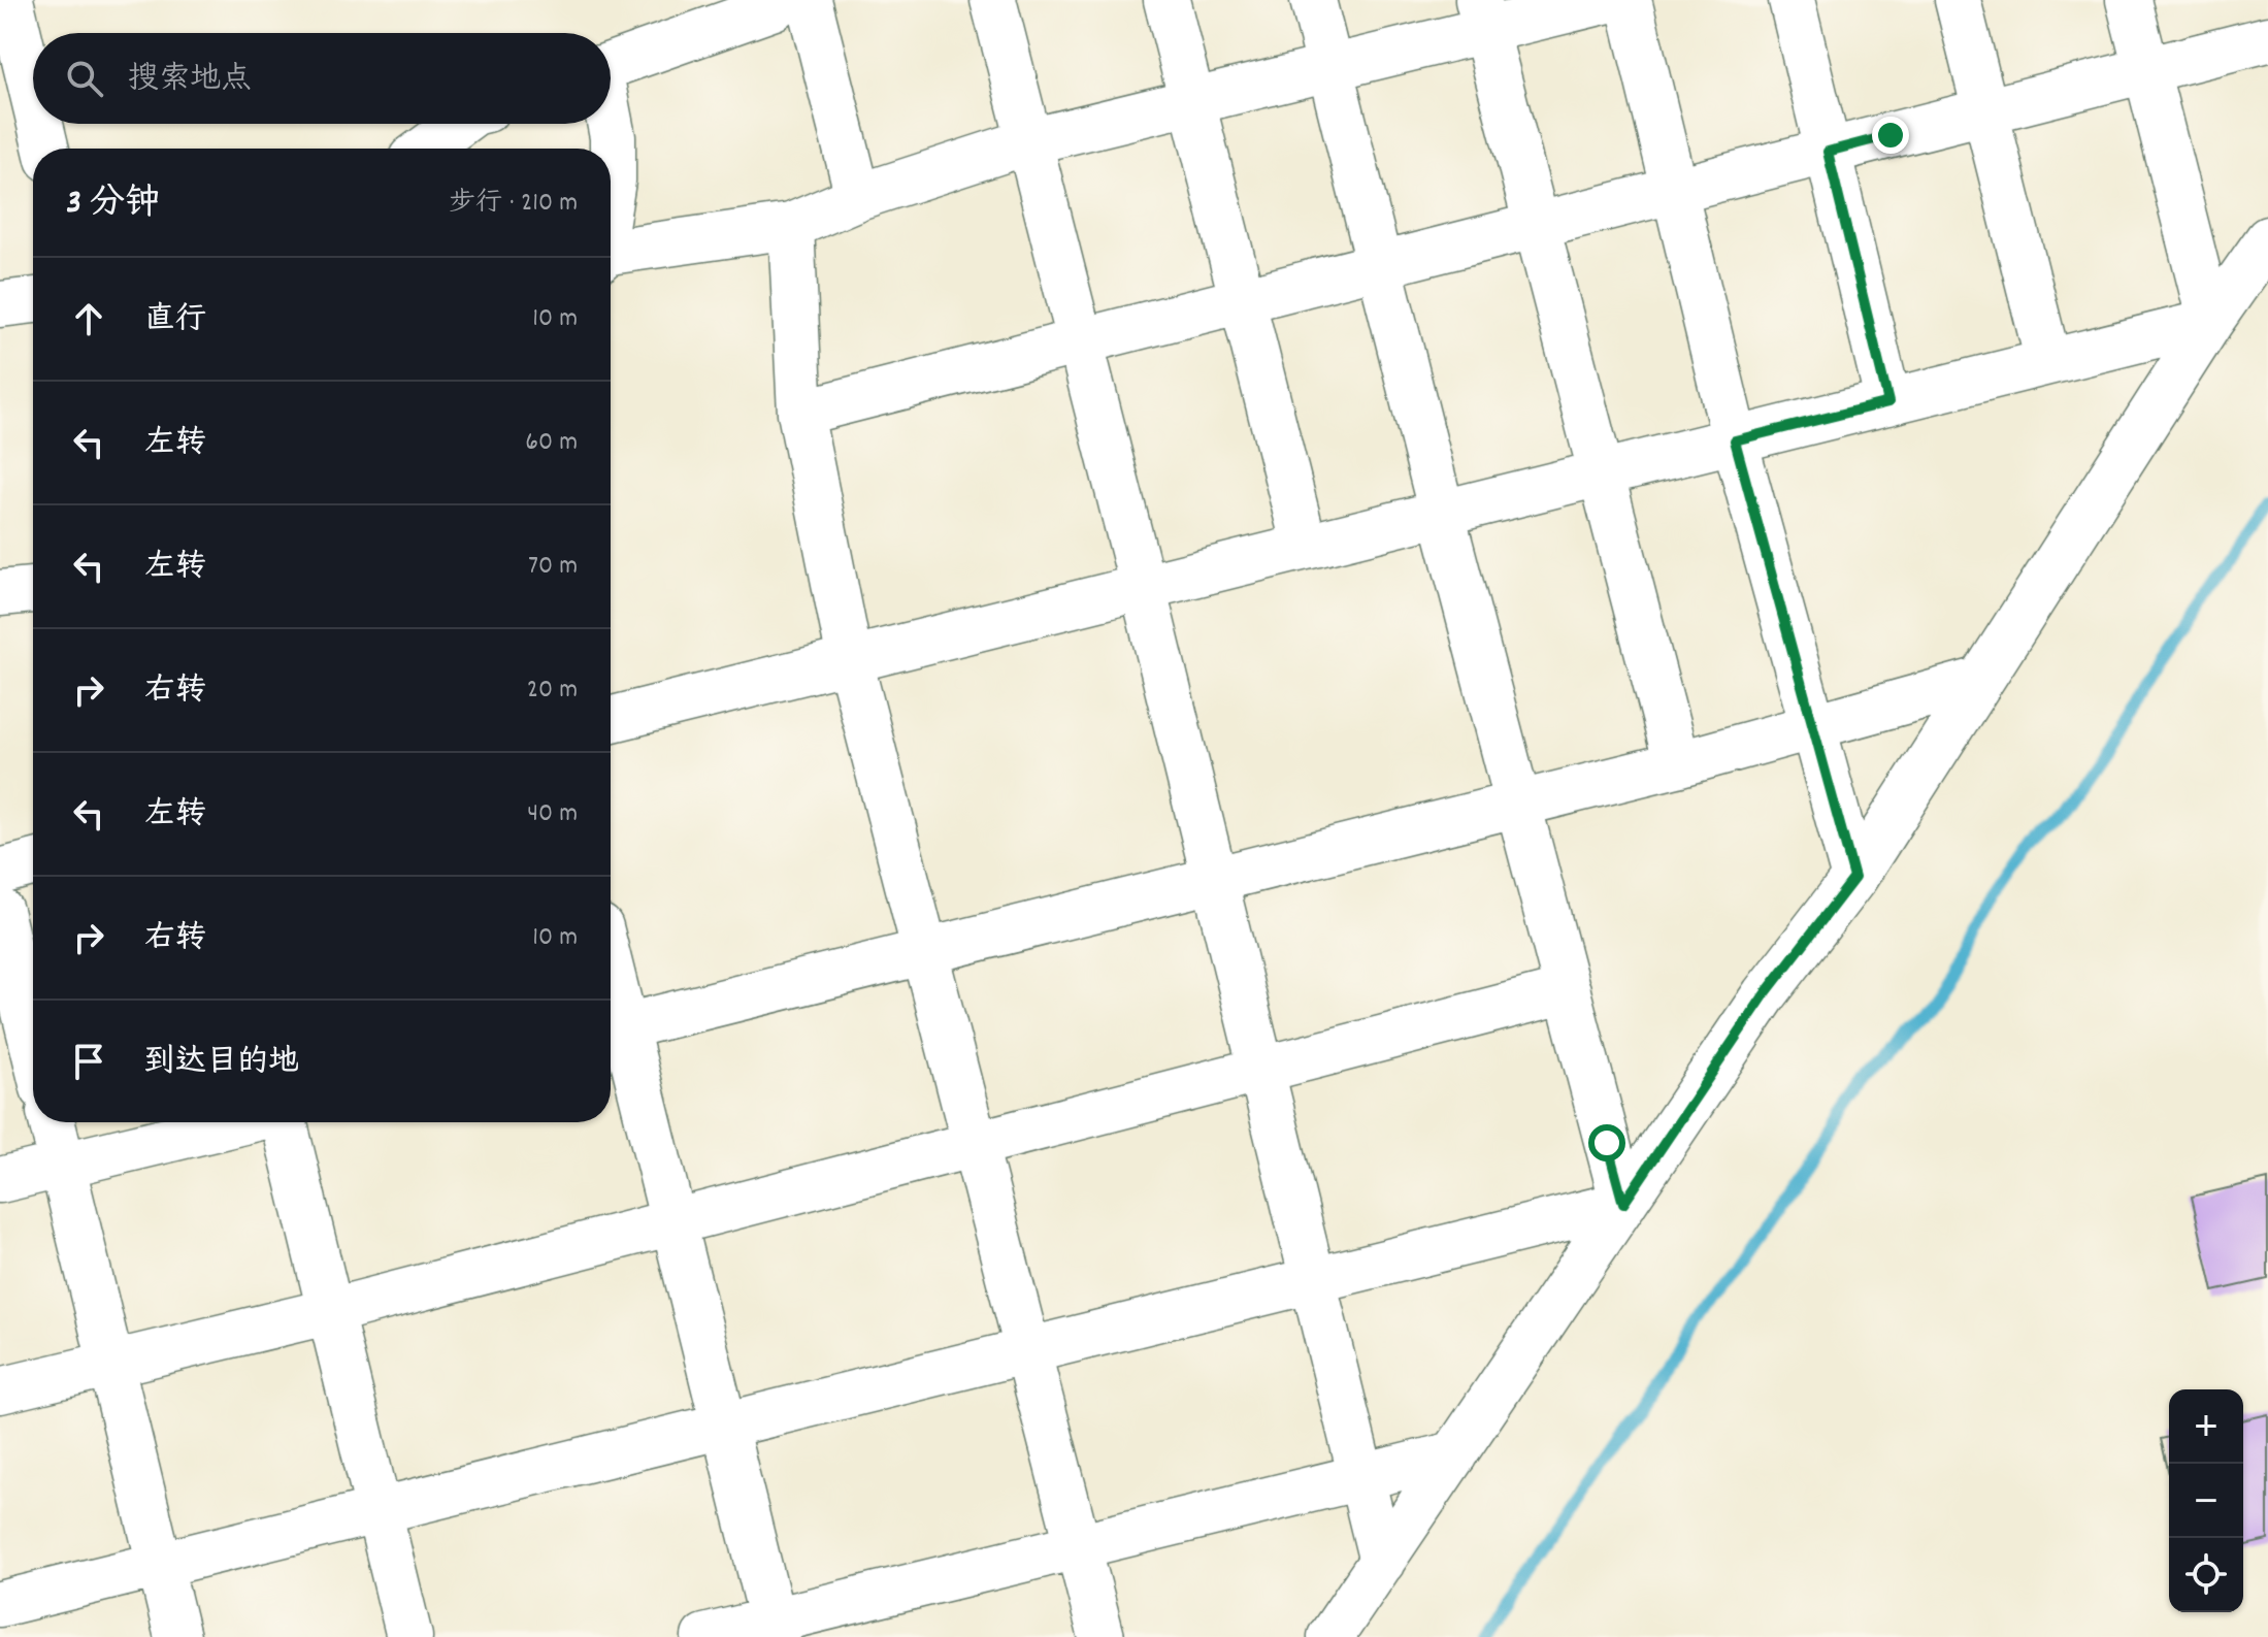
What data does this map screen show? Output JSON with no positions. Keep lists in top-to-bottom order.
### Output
{
  "page": {
    "search": "搜索地点",
    "heading": ["3 分钟", "步行 · 210 m"],
    "list": [
      ["直行", "10 m"],
      ["左转", "60 m"],
      ["左转", "70 m"],
      ["右转", "20 m"],
      ["左转", "40 m"],
      ["右转", "10 m"],
      "到达目的地"
    ],
    "map_buttons": ["+", "−"]
  }
}
